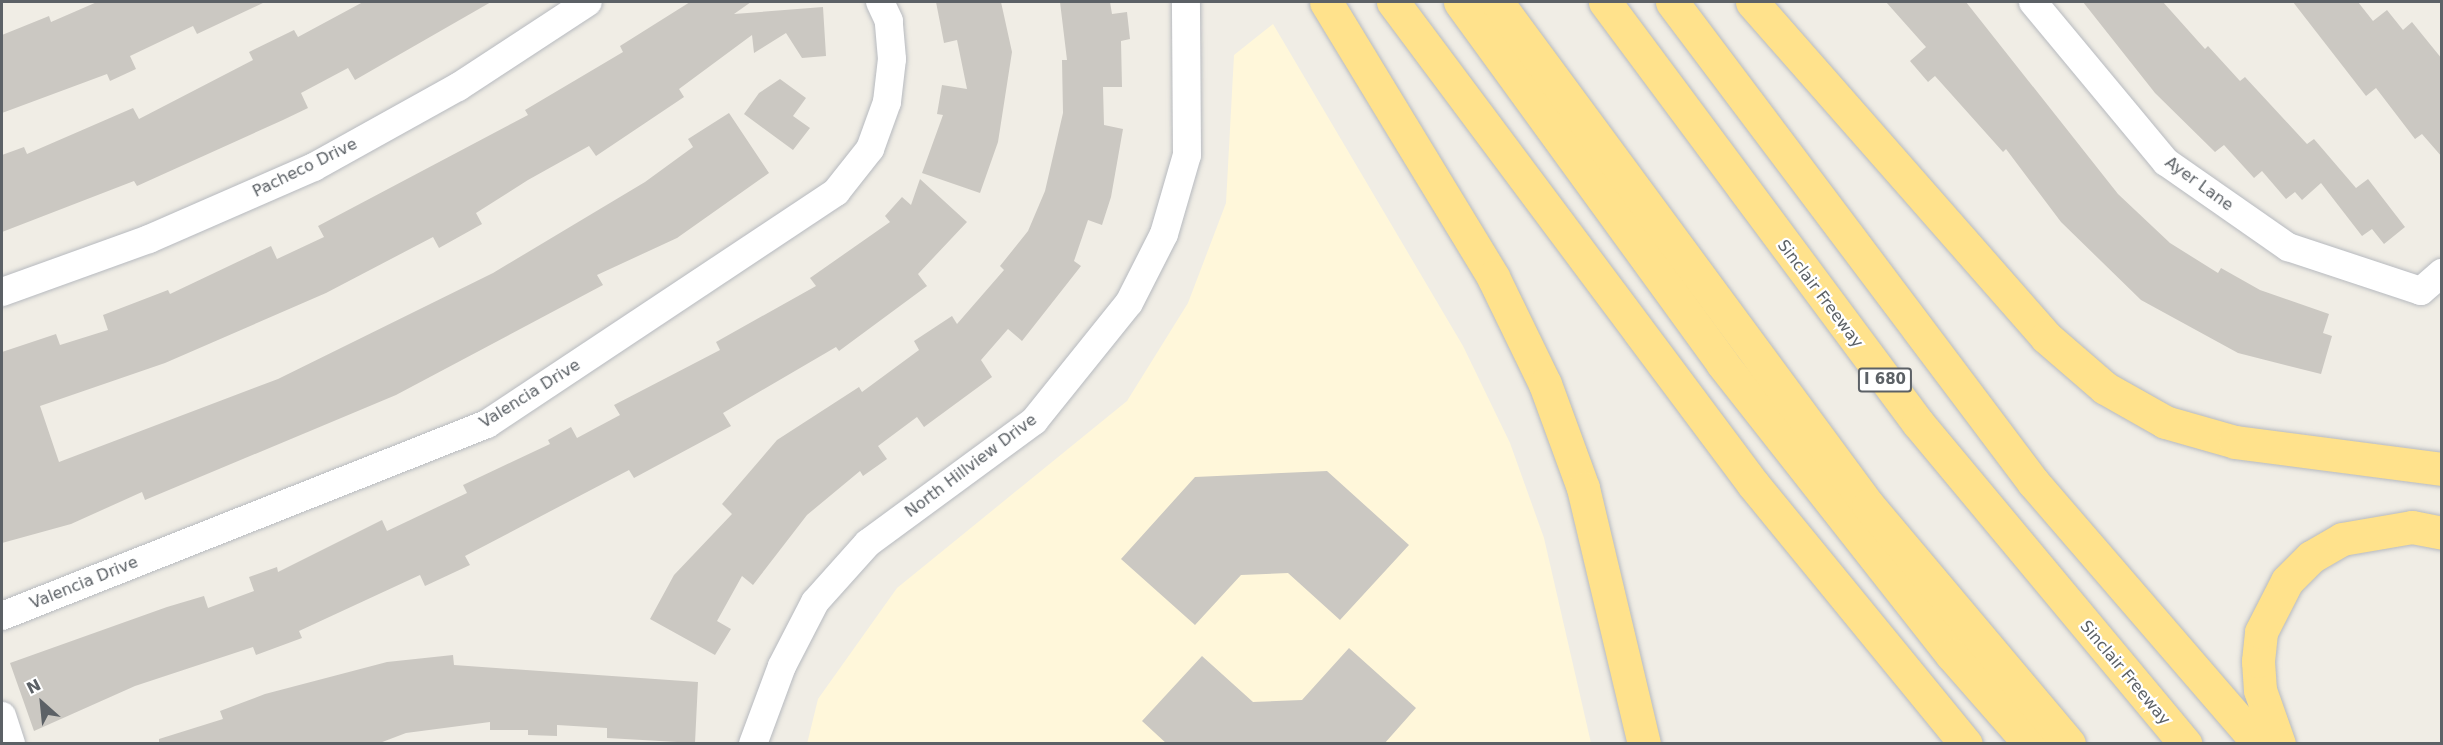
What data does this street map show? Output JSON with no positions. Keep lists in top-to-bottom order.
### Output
{
  "streets": {
    "highway": ["Sinclair Freeway", "I 680"],
    "street": [
      "Pacheco Drive",
      "Ayer Lane",
      "Valencia Drive",
      "North Hillview Drive"
    ]
  },
  "north": "top left"
}
